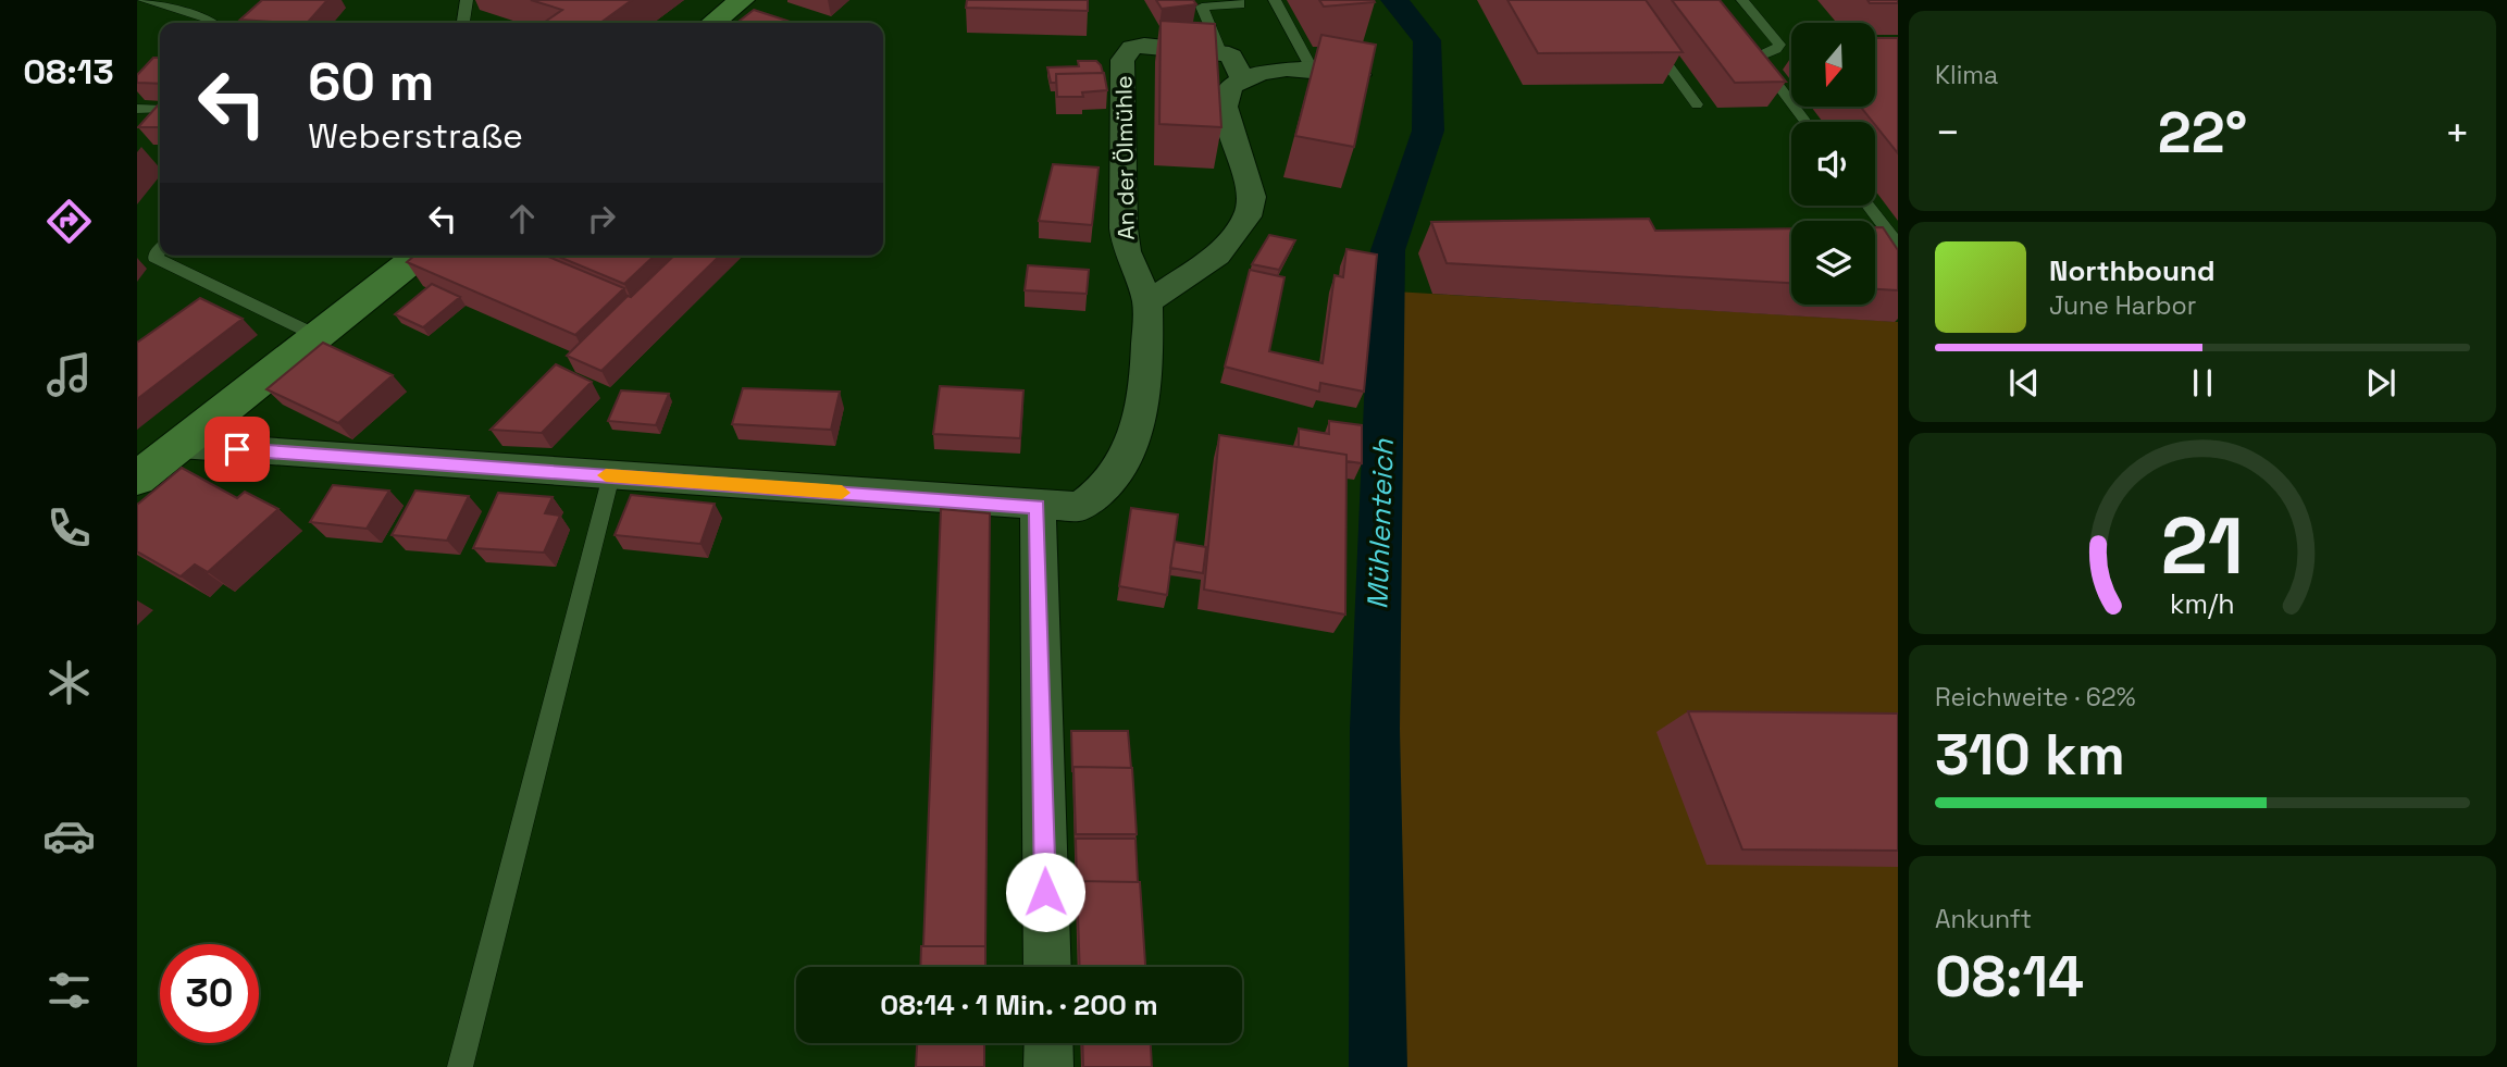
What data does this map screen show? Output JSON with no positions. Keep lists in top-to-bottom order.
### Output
{
  "streets": {
    "street": ["An der Ölmühle"]
  },
  "water": ["Mühlenteich"],
  "north": "bottom",
  "page": {
    "tabs": "08:13",
    "tile": [
      "Klima",
      ["Reichweite · 62%", "310 km"],
      ["Ankunft", "08:14"]
    ],
    "turn": ["60 m", "Weberstraße"],
    "heat": ["−", "22°", "+"],
    "song": ["Northbound", "June Harbor"],
    "limit": "30",
    "trip": "08:14 · 1 Min. · 200 m",
    "gauge": ["21", "km/h"]
  }
}
